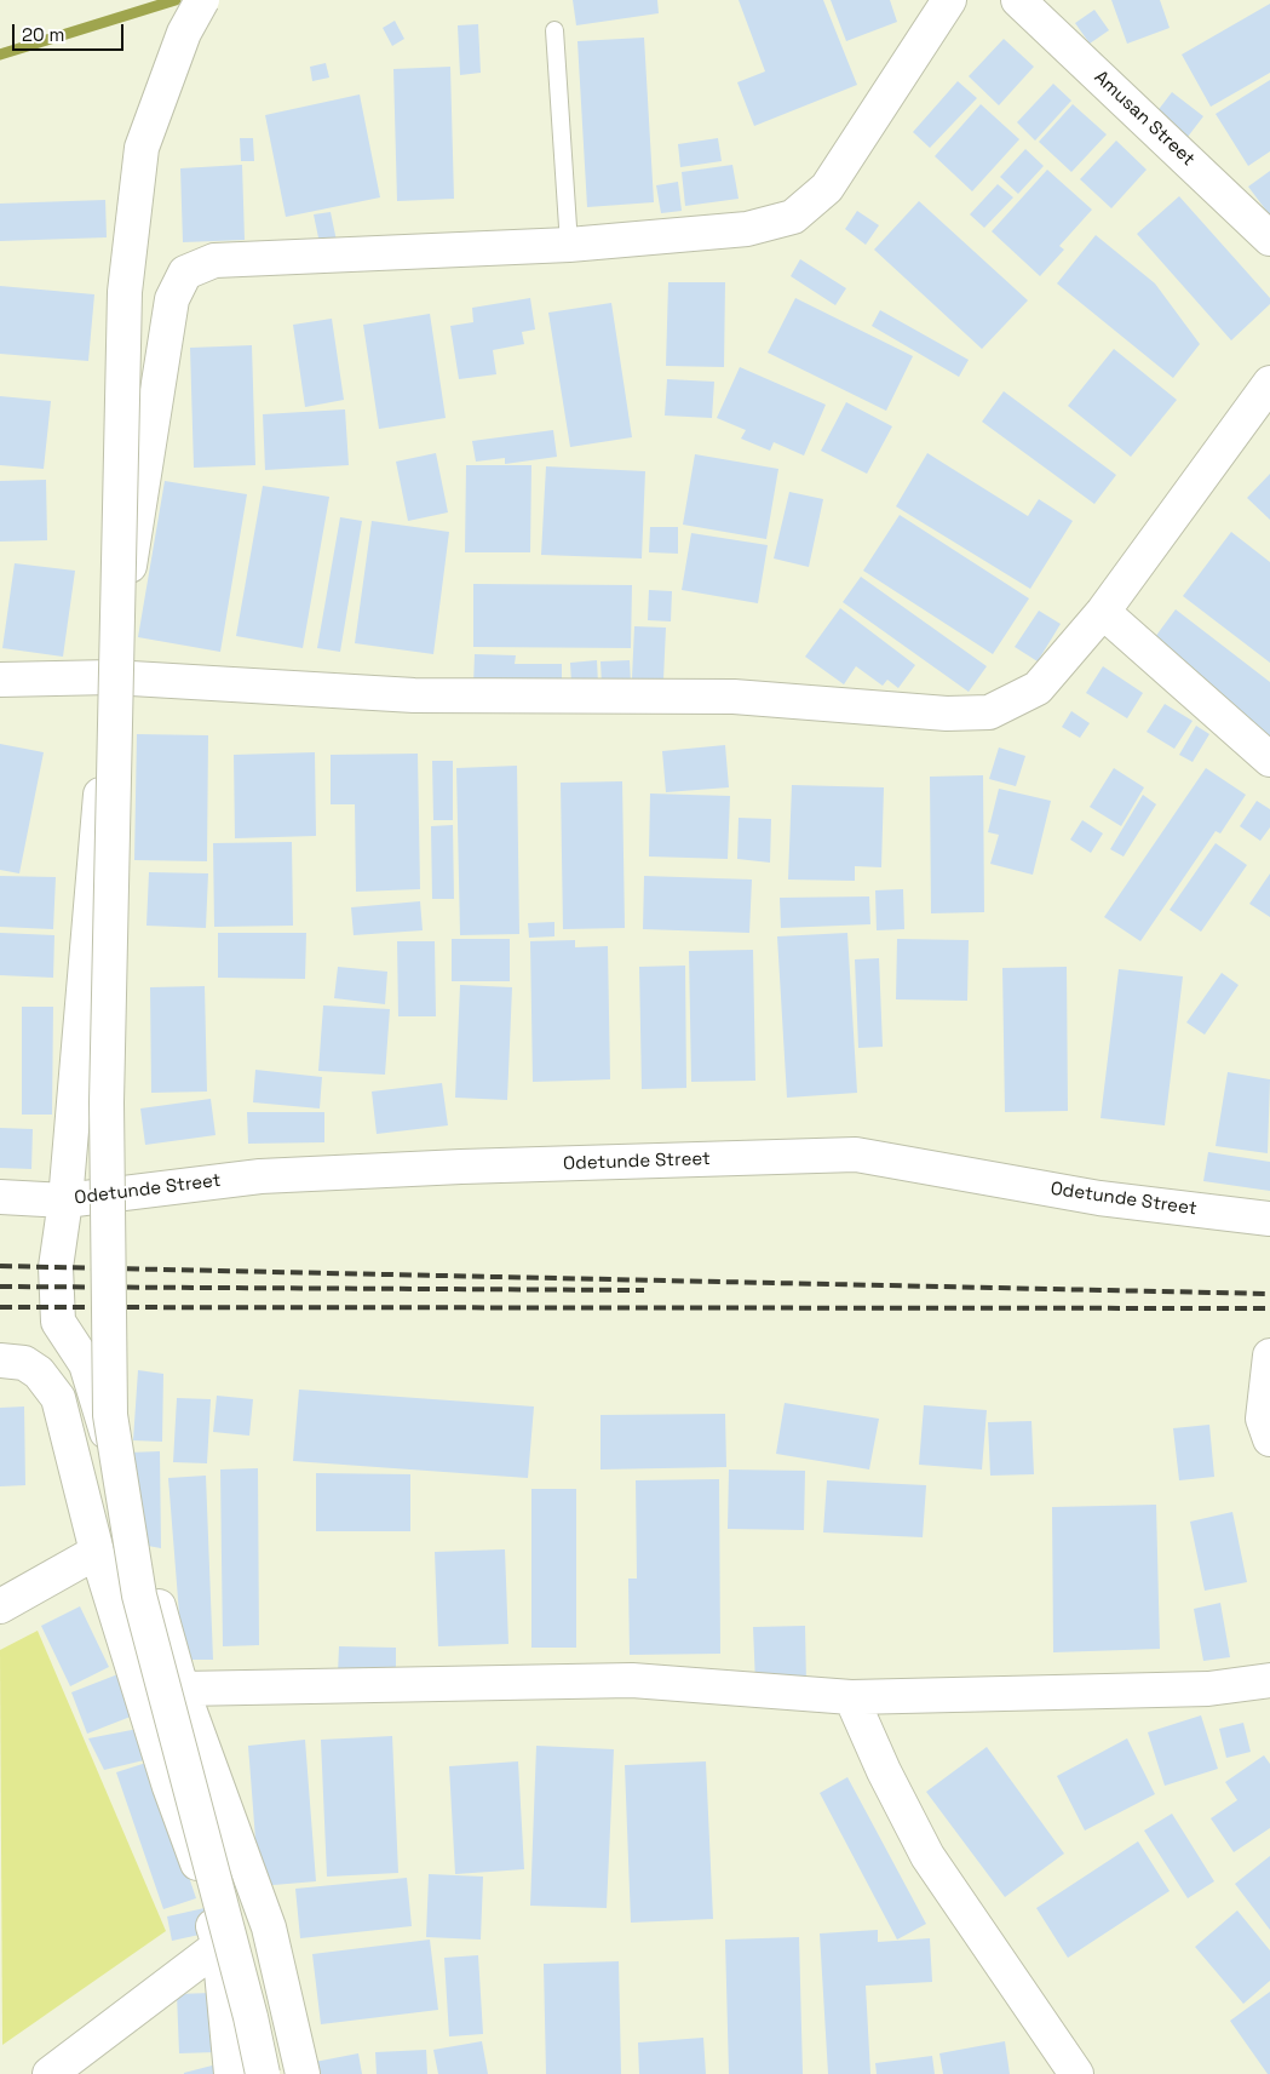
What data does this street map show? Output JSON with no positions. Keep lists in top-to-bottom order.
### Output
{
  "streets": {
    "street": ["Amusan Street", "Odetunde Street"]
  },
  "scale_bar": "20 m"
}
